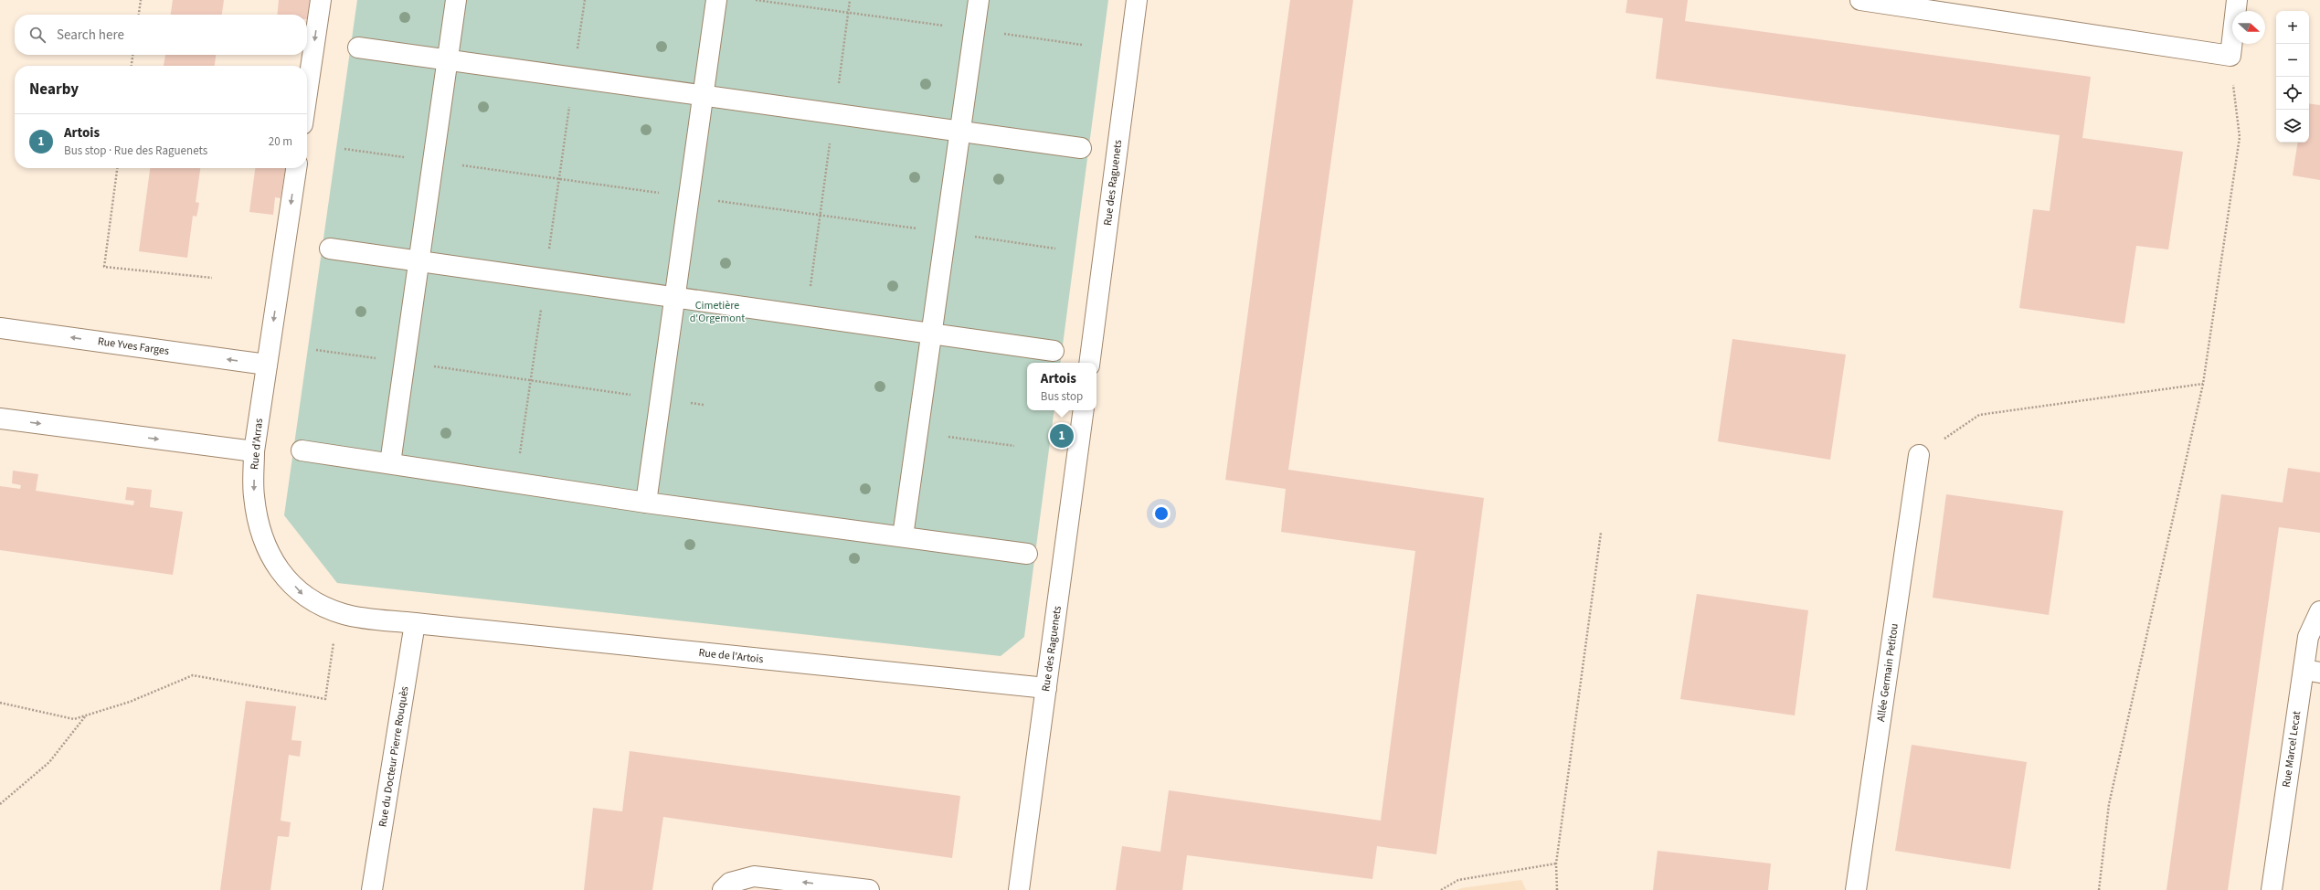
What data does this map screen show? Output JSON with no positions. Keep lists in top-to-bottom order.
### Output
{
  "streets": {
    "street": [
      "Rue des Raguenets",
      "Rue Yves Farges",
      "Rue d'Arras",
      "Rue de l'Artois",
      "Allée Germain Petitou",
      "Rue Marcel Lecat",
      "Rue du Docteur Pierre Rouquès"
    ]
  },
  "crossings": [
    ["Rue des Raguenets", "Rue de l'Artois"],
    ["Rue Yves Farges", "Rue d'Arras"],
    ["Rue d'Arras", "Rue de l'Artois"],
    ["Rue d'Arras", "Rue du Docteur Pierre Rouquès"],
    ["Rue de l'Artois", "Rue du Docteur Pierre Rouquès"]
  ],
  "parks": ["Cimetière d'Orgemont"],
  "north": "right",
  "page": {
    "map_buttons": ["+", "−"],
    "search": "Search here",
    "heading": "Nearby",
    "list": [
      {
        "mark": "1",
        "name": "Artois",
        "note": "Bus stop · Rue des Raguenets",
        "value": "20 m"
      }
    ],
    "popup": ["Artois", "Bus stop"],
    "pins": "1"
  }
}
